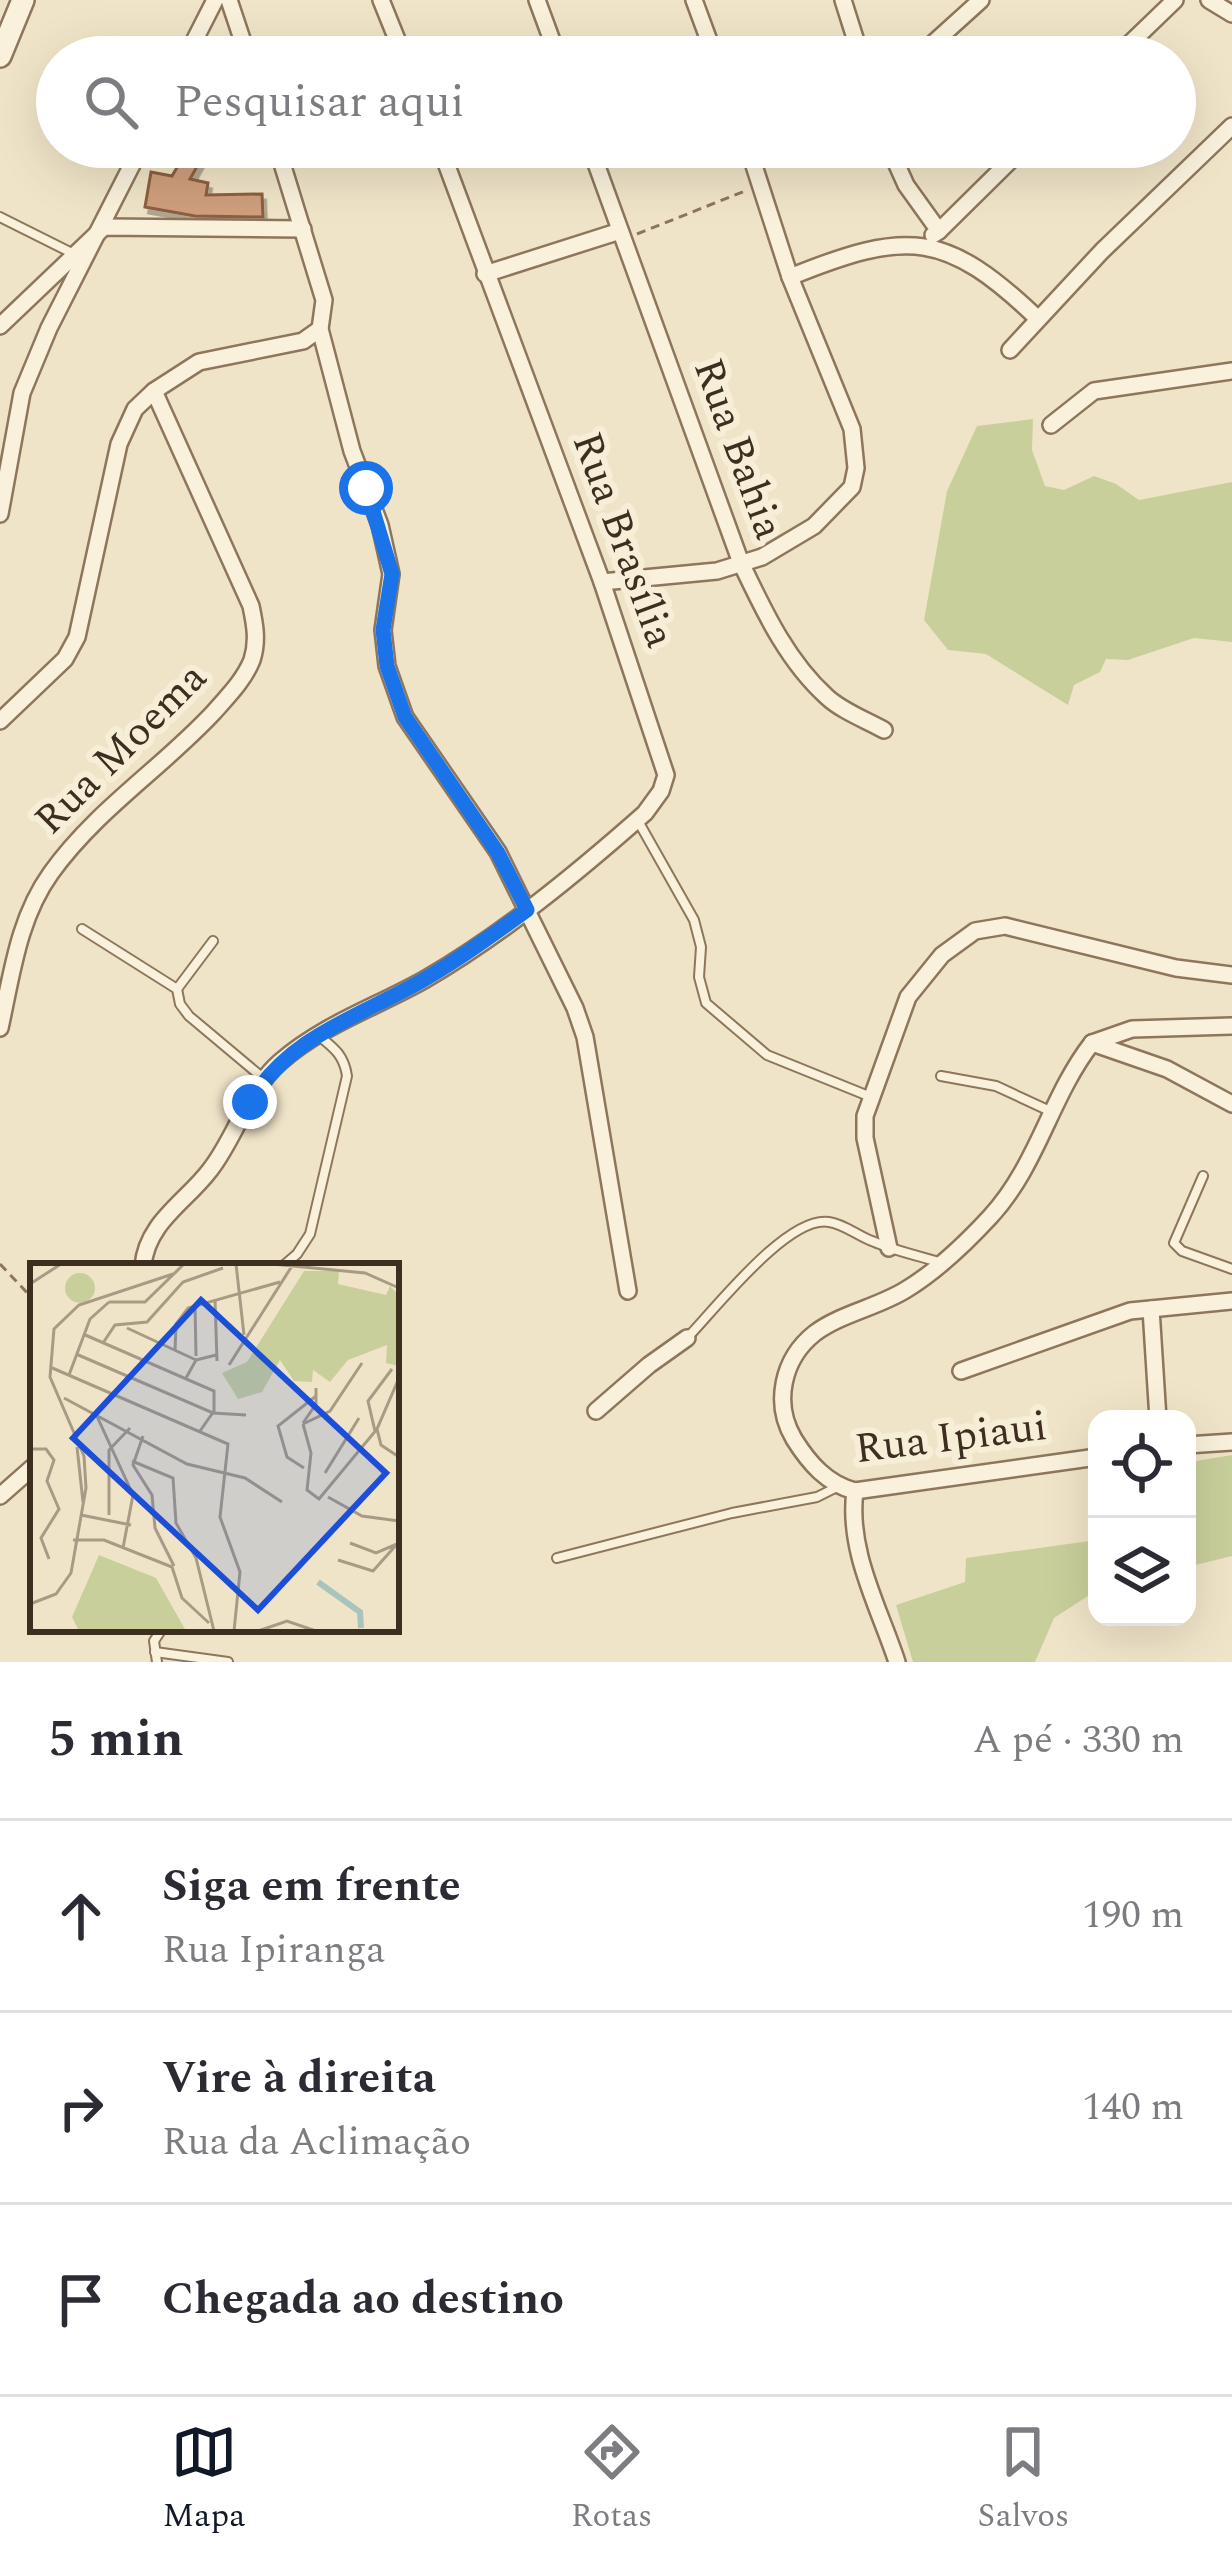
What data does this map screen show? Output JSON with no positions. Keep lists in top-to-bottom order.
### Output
{
  "streets": {
    "street": [
      "Rua Bahia",
      "Rua Brasília",
      "Rua Moema",
      "Rua Ipiaui"
    ]
  },
  "page": {
    "search": "Pesquisar aqui",
    "heading": ["5 min", "A pé · 330 m"],
    "list": [
      ["Siga em frente", "Rua Ipiranga", "190 m"],
      ["Vire à direita", "Rua da Aclimação", "140 m"],
      "Chegada ao destino"
    ],
    "nav": ["Mapa", "Rotas", "Salvos"]
  }
}
